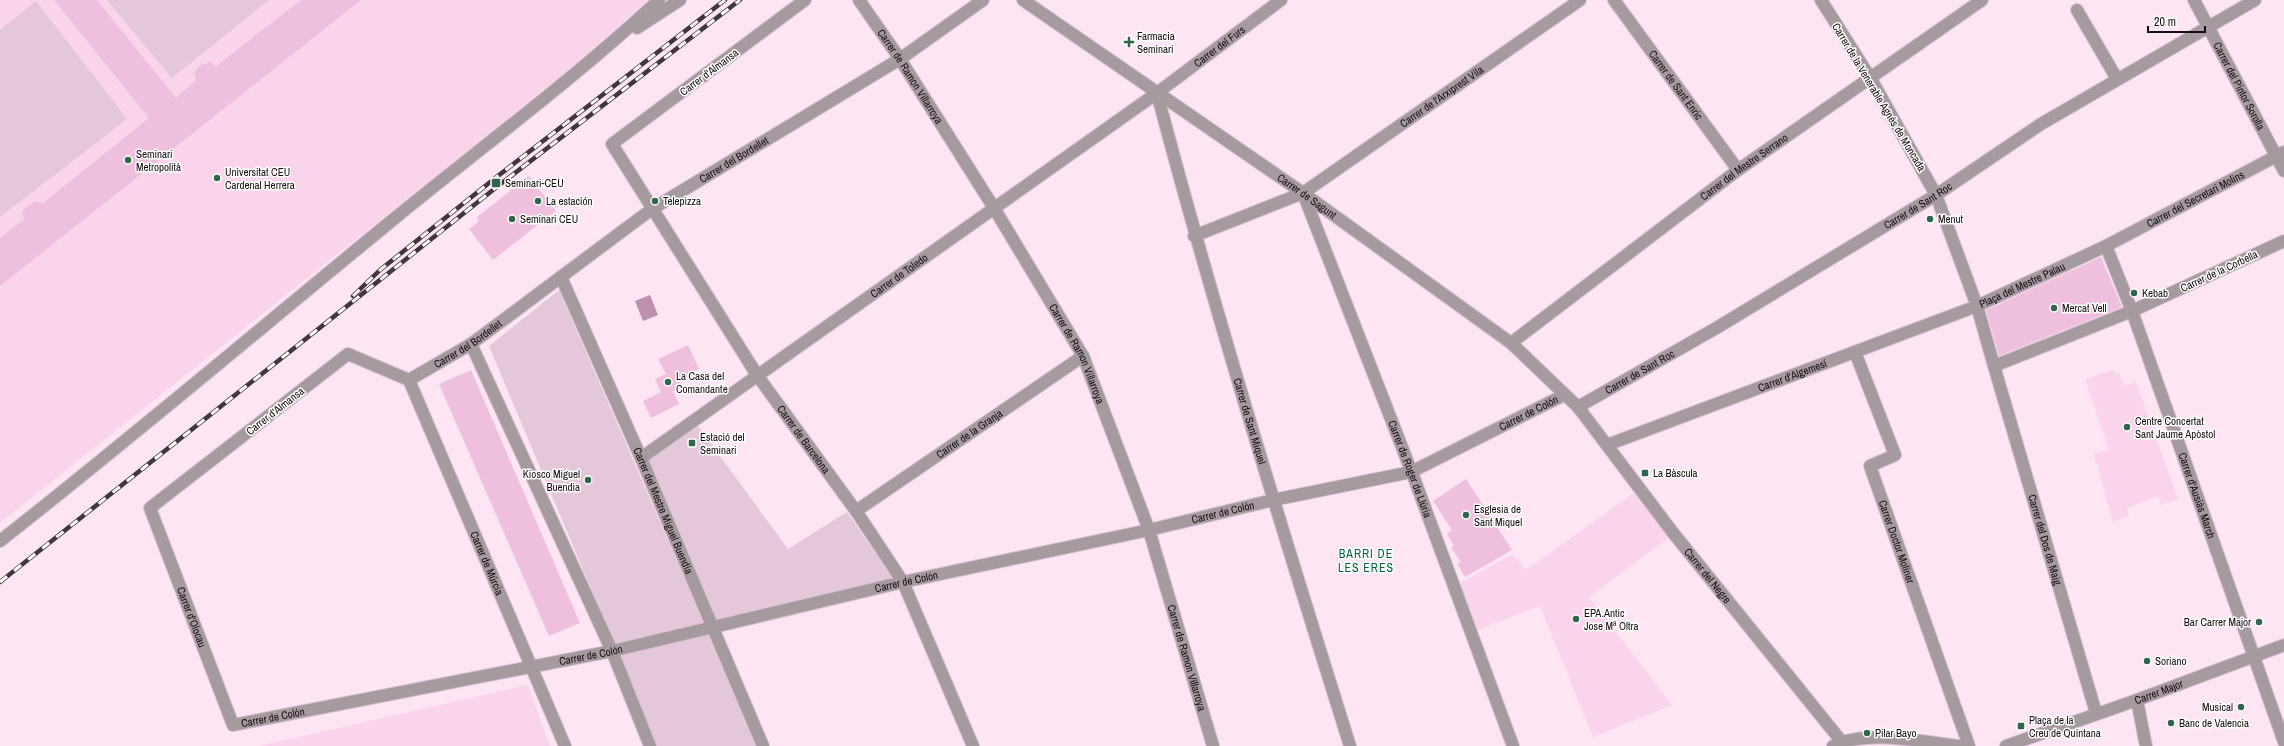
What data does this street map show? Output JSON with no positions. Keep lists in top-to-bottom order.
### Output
{
  "streets": {
    "street": [
      "Carrer del Furs",
      "Carrer d'Almansa",
      "Carrer de Ramon Villarroya",
      "Carrer de Sant Enric",
      "Carrer del Pintor Sorolla",
      "Carrer de l'Arxiprest Vila",
      "Carrer de la Venerable Agnés de Moncada",
      "Carrer del Bordellet",
      "Carrer del Mestre Serrano",
      "Carrer de Sagunt",
      "Carrer del Secretari Molins",
      "Carrer de Sant Roc",
      "Carrer de la Corbella",
      "Carrer de Toledo",
      "Plaça del Mestre Palau",
      "Carrer d'Algemesí",
      "Carrer de Colón",
      "Carrer de Sant Miquel",
      "Carrer de la Granja",
      "Carrer de Barcelona",
      "Carrer de Roger de Llúria",
      "Carrer d'Ausiàs March",
      "Carrer del Mestre Miguel Buendía",
      "Carrer del Dos de Maig",
      "Carrer Doctor Moliner",
      "Carrer de Múrcia",
      "Carrer del Negre",
      "Carrer d'Olocau",
      "Carrer Major"
    ]
  },
  "crossings": [
    ["Carrer del Furs", "Carrer de Sagunt"],
    ["Carrer del Furs", "Carrer de Toledo"],
    ["Carrer del Furs", "Carrer de Sant Miquel"],
    ["Carrer d'Almansa", "Carrer del Bordellet"],
    ["Carrer d'Almansa", "Carrer de Barcelona"],
    ["Carrer d'Almansa", "Carrer de Múrcia"],
    ["Carrer d'Almansa", "Carrer d'Olocau"],
    ["Carrer de Ramon Villarroya", "Carrer del Bordellet"],
    ["Carrer de Ramon Villarroya", "Carrer de Toledo"],
    ["Carrer de Ramon Villarroya", "Carrer de Colón"],
    ["Carrer de Ramon Villarroya", "Carrer de la Granja"],
    ["Carrer de Sant Enric", "Carrer del Mestre Serrano"],
    ["Carrer del Pintor Sorolla", "Carrer del Secretari Molins"],
    ["Carrer del Pintor Sorolla", "Carrer de Sant Roc"],
    ["Carrer de l'Arxiprest Vila", "Carrer de Sagunt"],
    ["Carrer de l'Arxiprest Vila", "Carrer de Sant Miquel"],
    ["Carrer de l'Arxiprest Vila", "Carrer de Roger de Llúria"],
    ["Carrer de la Venerable Agnés de Moncada", "Carrer del Mestre Serrano"],
    ["Carrer de la Venerable Agnés de Moncada", "Carrer de Sant Roc"],
    ["Carrer de la Venerable Agnés de Moncada", "Plaça del Mestre Palau"],
    ["Carrer de la Venerable Agnés de Moncada", "Carrer d'Algemesí"],
    ["Carrer del Bordellet", "Carrer de Barcelona"],
    ["Carrer del Bordellet", "Carrer del Mestre Miguel Buendía"],
    ["Carrer del Bordellet", "Carrer de Múrcia"],
    ["Carrer del Mestre Serrano", "Carrer de Sagunt"],
    ["Carrer de Sagunt", "Carrer de Sant Roc"],
    ["Carrer de Sagunt", "Carrer de Toledo"],
    ["Carrer de Sagunt", "Carrer de Colón"],
    ["Carrer de Sagunt", "Carrer de Sant Miquel"],
    ["Carrer de Sagunt", "Carrer de Roger de Llúria"],
    ["Carrer de Sagunt", "Carrer del Negre"],
    ["Carrer del Secretari Molins", "Plaça del Mestre Palau"],
    ["Carrer de Sant Roc", "Carrer del Negre"],
    ["Carrer de la Corbella", "Carrer d'Ausiàs March"],
    ["Carrer de Toledo", "Carrer de Sant Miquel"],
    ["Carrer de Toledo", "Carrer de Barcelona"],
    ["Carrer de Toledo", "Carrer del Mestre Miguel Buendía"],
    ["Plaça del Mestre Palau", "Carrer d'Algemesí"],
    ["Plaça del Mestre Palau", "Carrer del Dos de Maig"],
    ["Carrer d'Algemesí", "Carrer Doctor Moliner"],
    ["Carrer d'Algemesí", "Carrer del Negre"],
    ["Carrer de Colón", "Carrer de Sant Miquel"],
    ["Carrer de Colón", "Carrer de Barcelona"],
    ["Carrer de Colón", "Carrer de Roger de Llúria"],
    ["Carrer de Colón", "Carrer del Mestre Miguel Buendía"],
    ["Carrer de Colón", "Carrer de Múrcia"],
    ["Carrer de Colón", "Carrer d'Olocau"],
    ["Carrer de la Granja", "Carrer de Barcelona"],
    ["Carrer d'Ausiàs March", "Carrer Major"],
    ["Carrer del Dos de Maig", "Carrer Major"]
  ],
  "districts": ["BARRI DE LES ERES"],
  "places": {
    "health": ["Farmacia Seminari"],
    "other": [
      "Seminari Metropolità",
      "Universitat CEU Cardenal Herrera",
      "La estación",
      "Telepizza",
      "Seminari CEU",
      "Menut",
      "Kebab",
      "Mercat Vell",
      "La Casa del Comandante",
      "Centre Concertat Sant Jaume Apòstol",
      "Kiosco Miguel Buendia",
      "Esglesia de Sant Miquel",
      "EPA.Antic Jose Mª Oltra",
      "Bar Carrer Major",
      "Soriano",
      "Musical",
      "Banc de Valencia",
      "Pilar Bayo"
    ],
    "transit": [
      "Seminari-CEU",
      "Estació del Seminari",
      "La Bàscula",
      "Plaça de la Creu de Quintana"
    ]
  },
  "scale_bar": "20 m"
}
